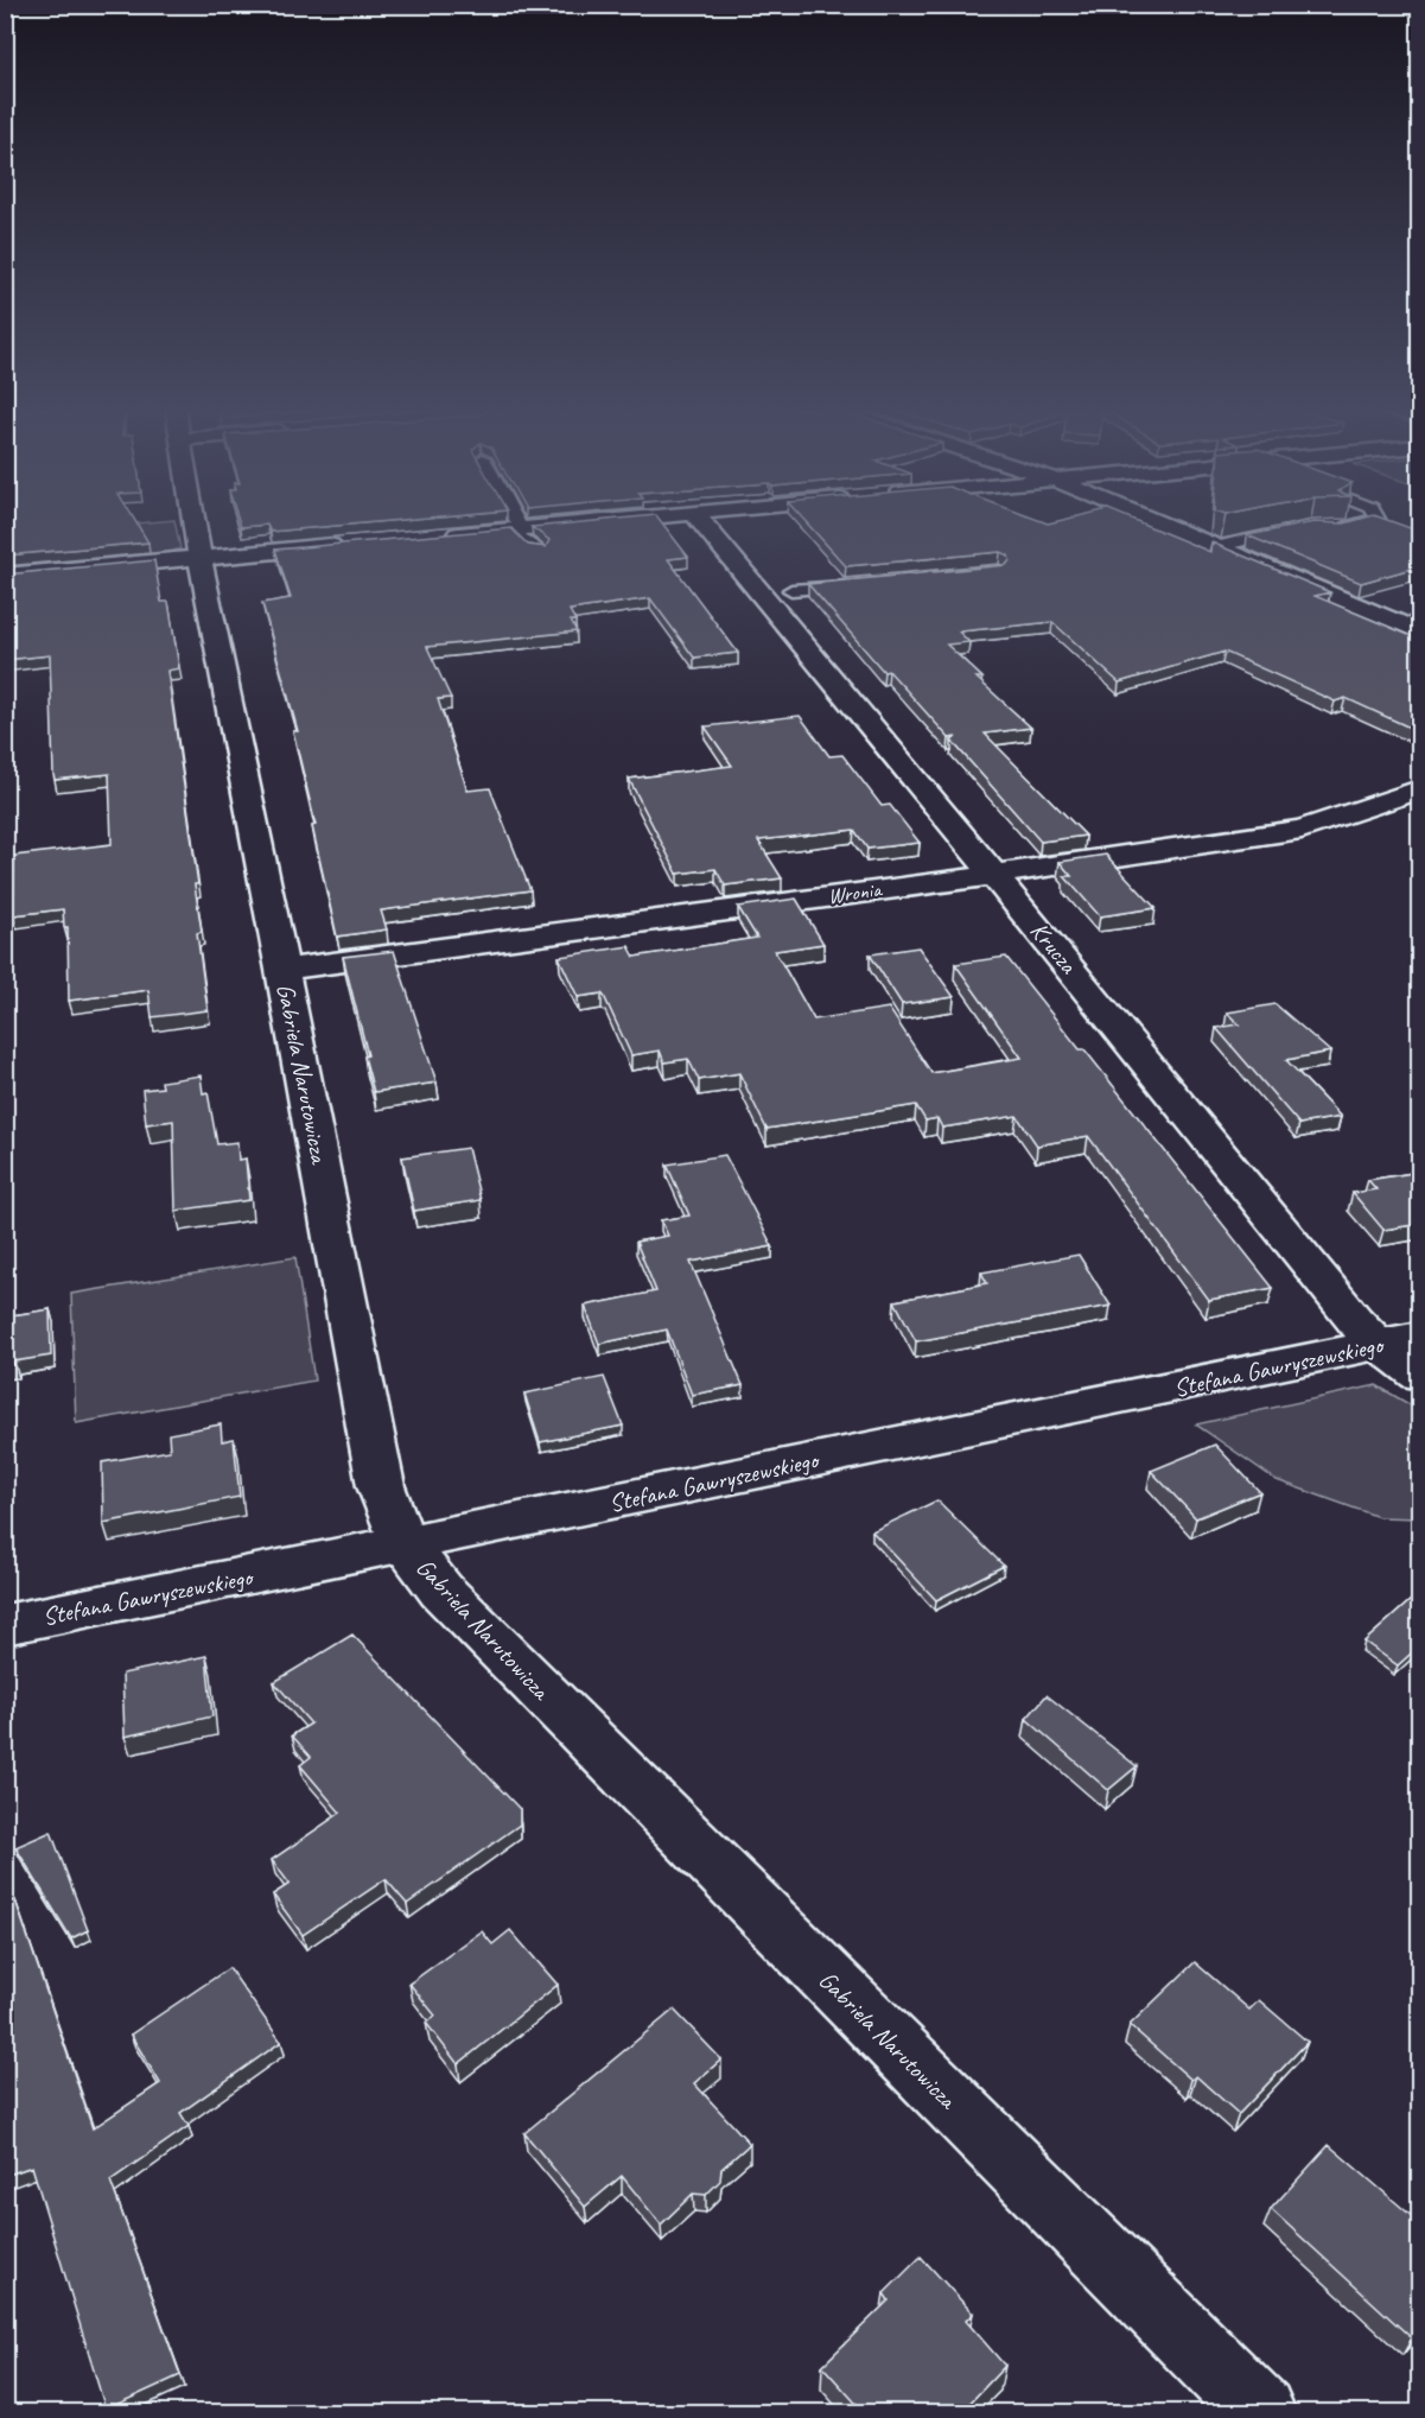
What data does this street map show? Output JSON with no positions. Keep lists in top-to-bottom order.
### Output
{
  "streets": {
    "street": [
      "Wronia",
      "Krucza",
      "Gabriela Narutowicza",
      "Stefana Gawryszewskiego"
    ]
  },
  "crossings": [
    ["Wronia", "Krucza"],
    ["Wronia", "Gabriela Narutowicza"],
    ["Krucza", "Stefana Gawryszewskiego"],
    ["Gabriela Narutowicza", "Stefana Gawryszewskiego"]
  ]
}
